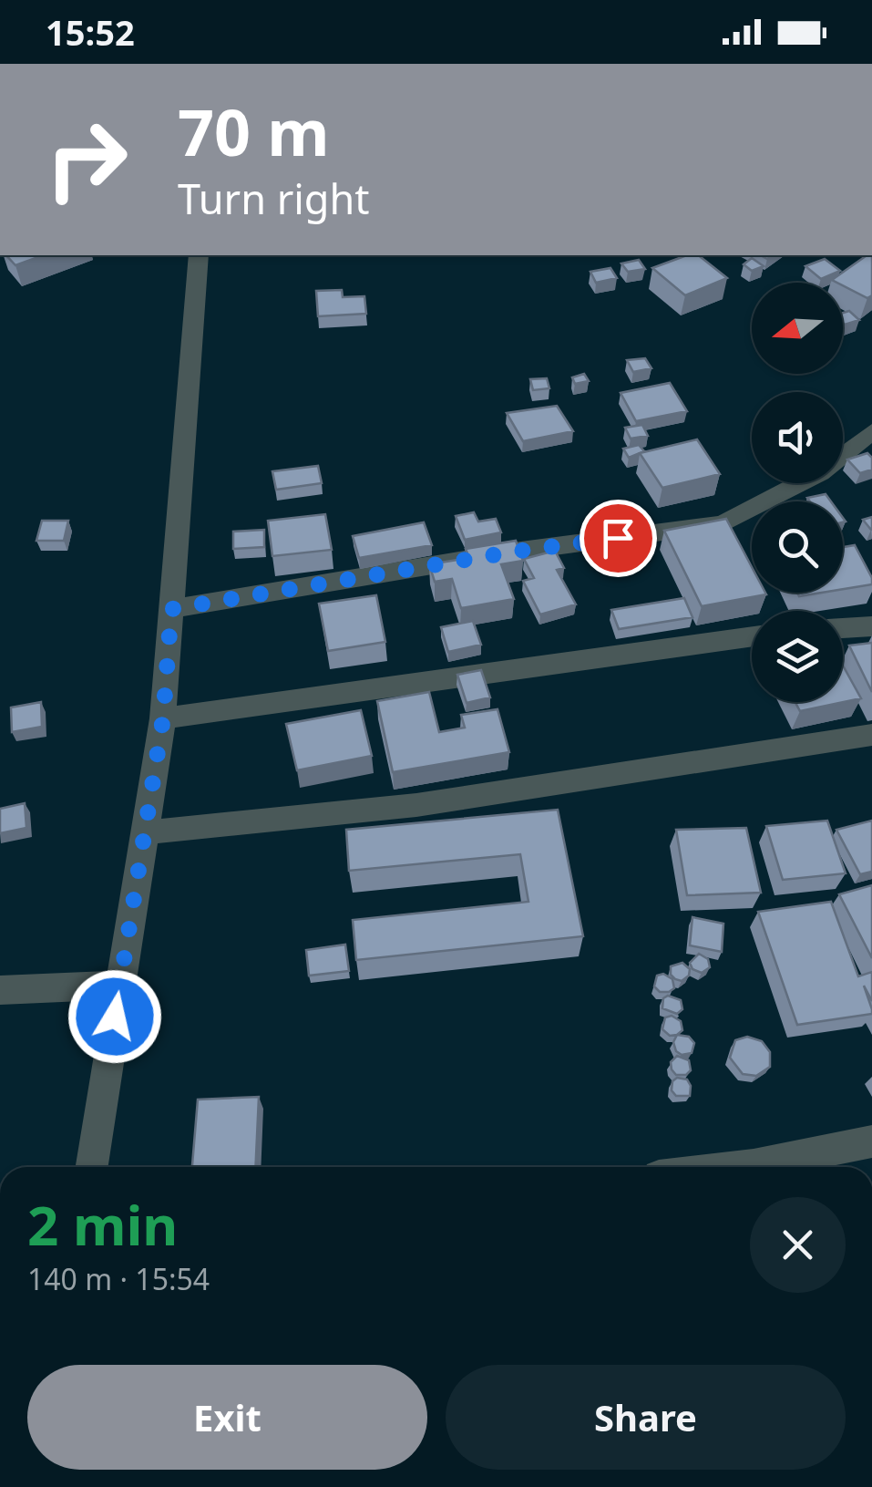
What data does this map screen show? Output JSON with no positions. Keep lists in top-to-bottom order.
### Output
{
  "north": "left",
  "page": {
    "status": "15:52",
    "turn": ["70 m", "Turn right"],
    "heading": ["2 min", "140 m · 15:54"],
    "buttons": ["Exit", "Share"]
  }
}
